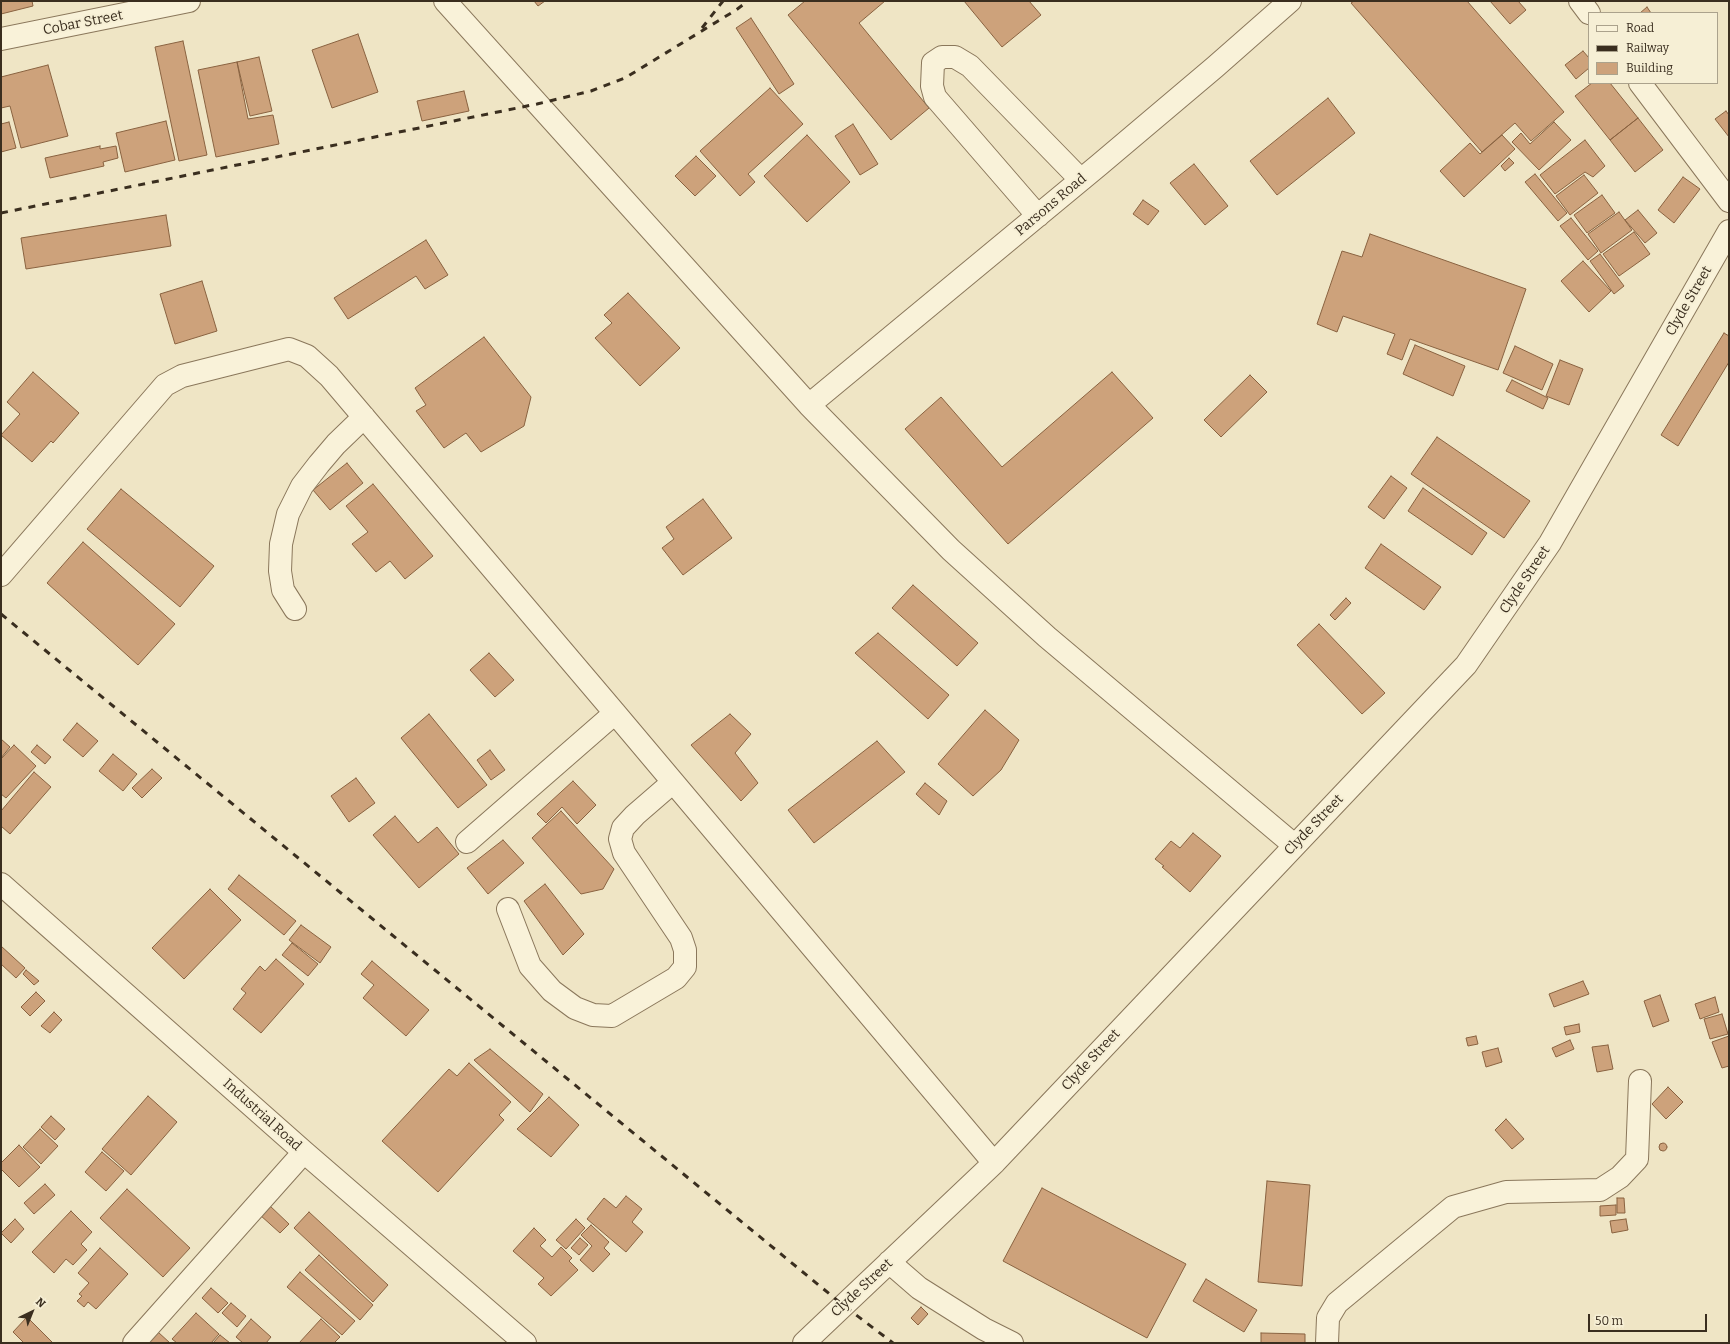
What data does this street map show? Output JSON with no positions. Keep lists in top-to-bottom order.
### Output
{
  "streets": {
    "street": [
      "Cobar Street",
      "Parsons Road",
      "Clyde Street",
      "Industrial Road"
    ]
  },
  "legend": ["Road", "Railway", "Building"],
  "scale_bar": "50 m",
  "north": "top right"
}
